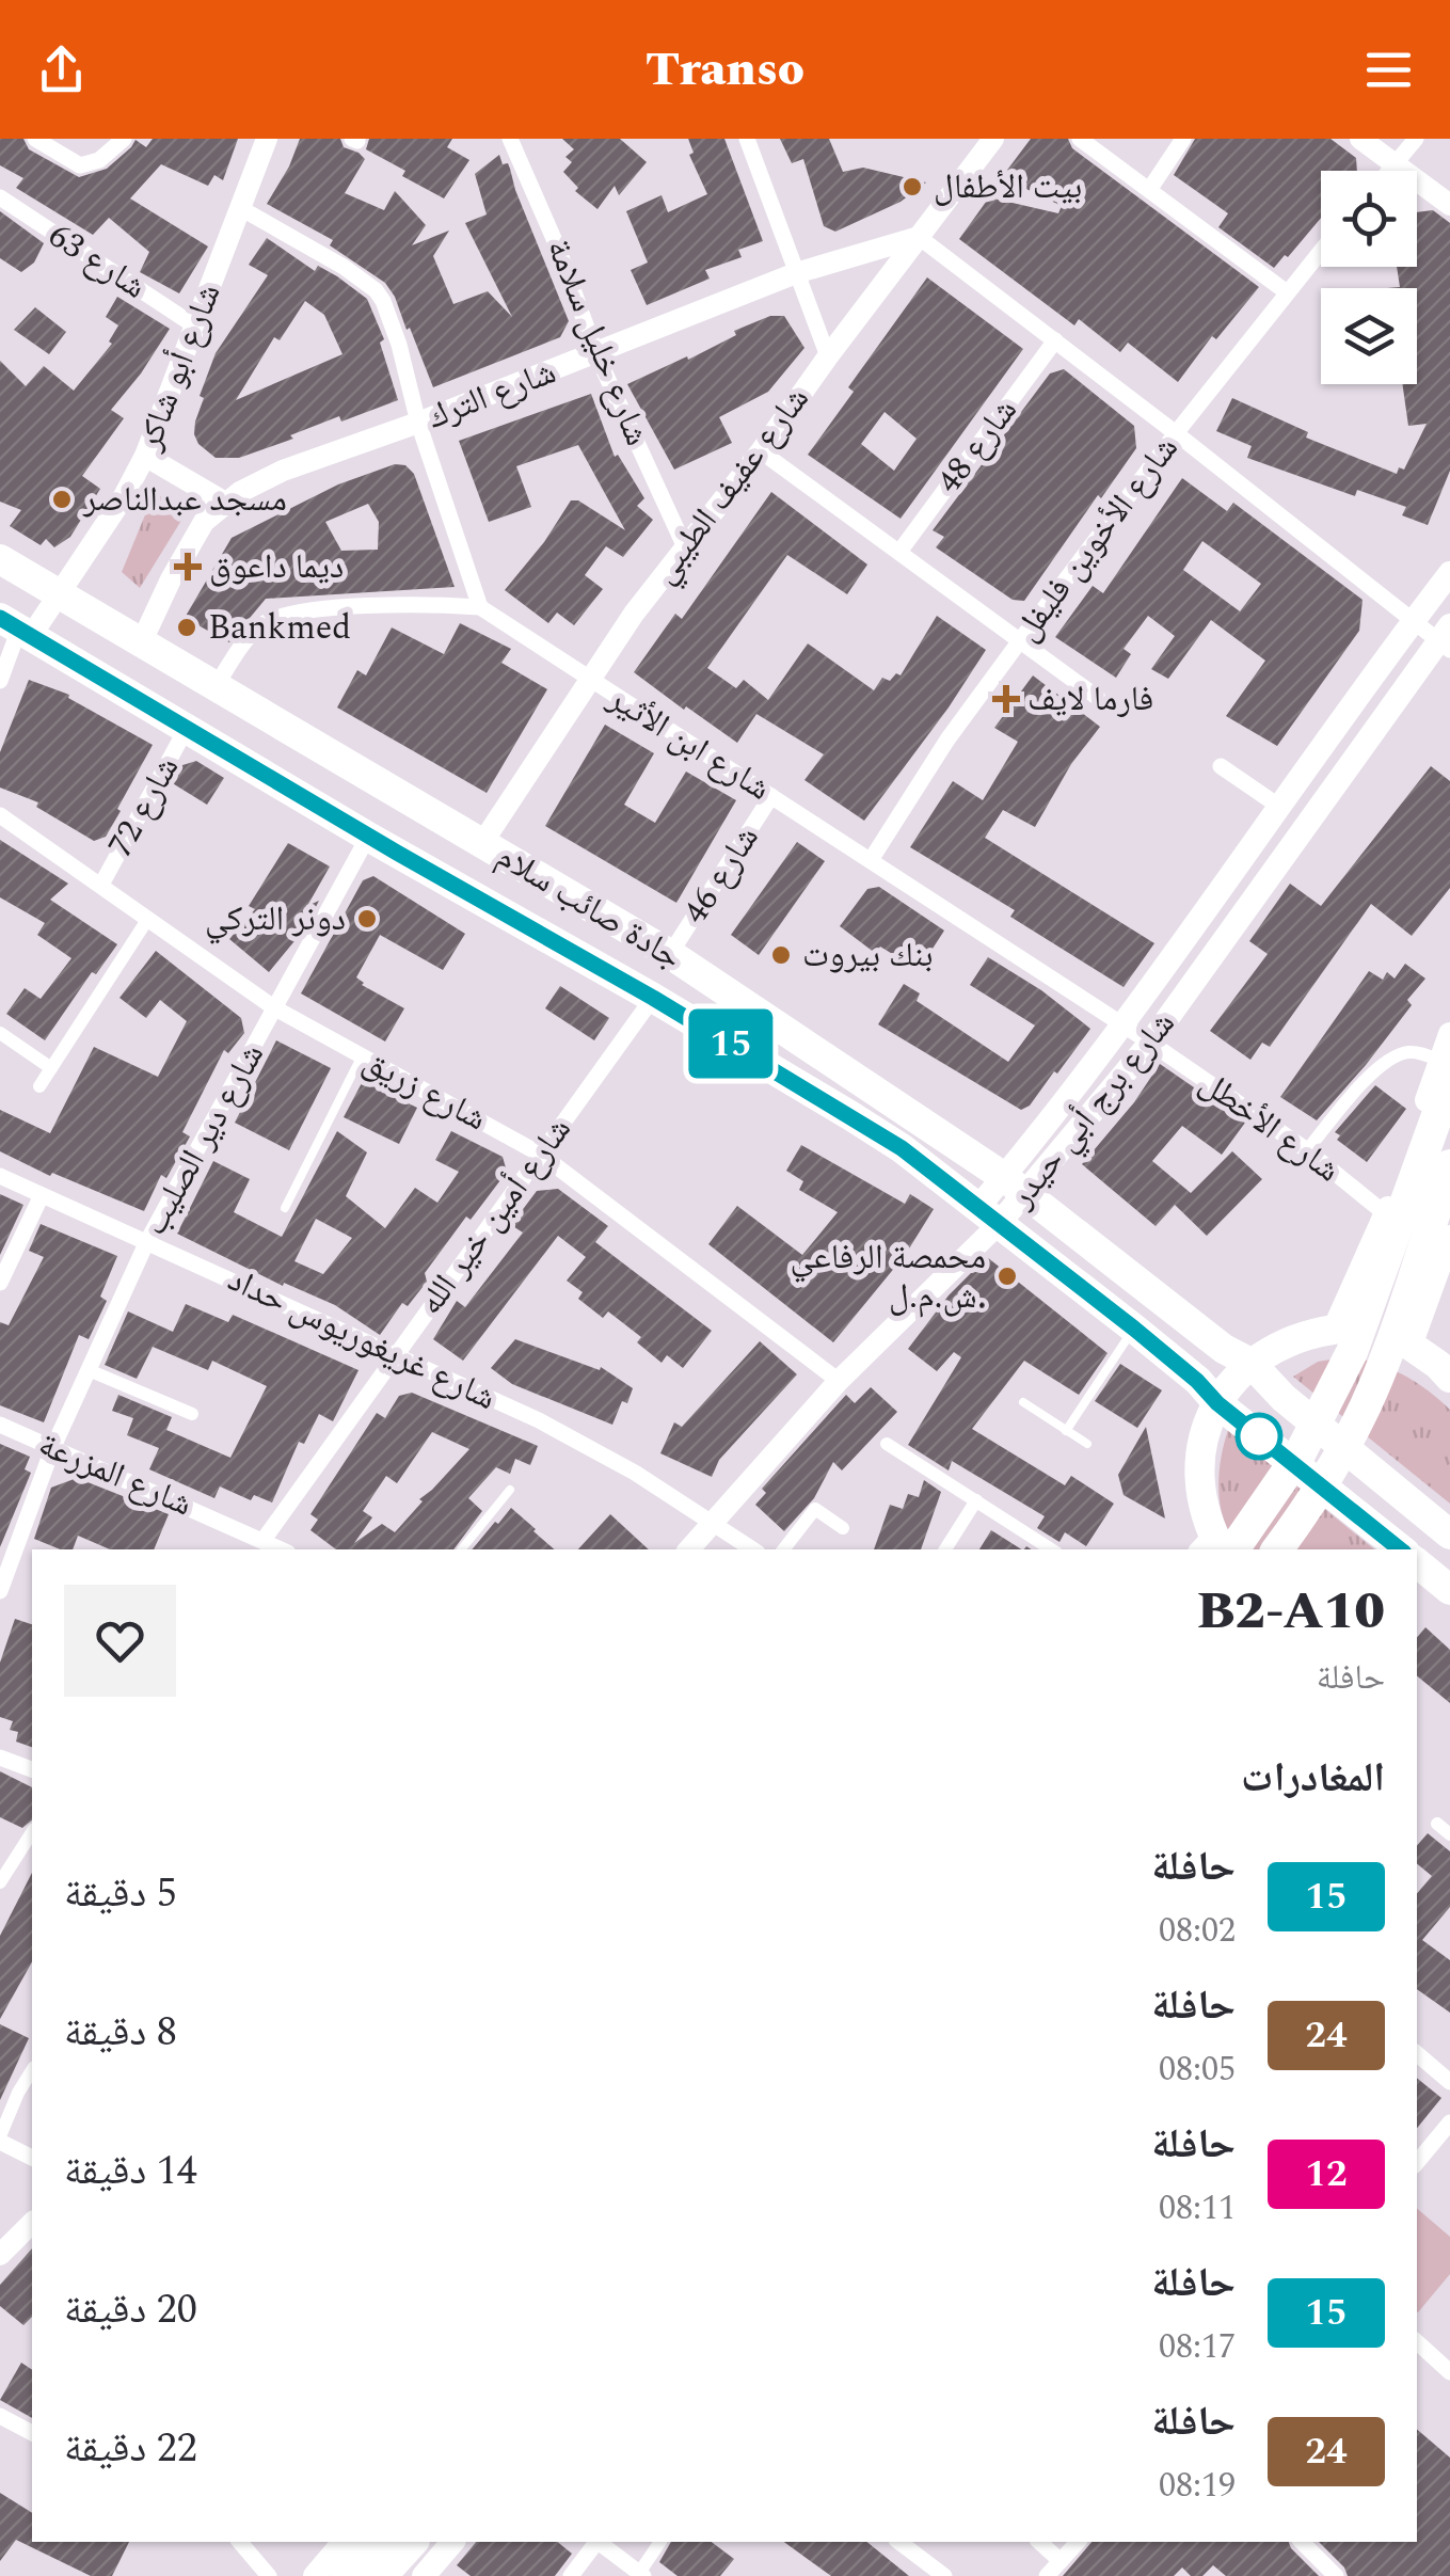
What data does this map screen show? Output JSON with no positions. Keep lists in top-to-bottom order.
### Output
{
  "streets": {
    "highway": ["جادة صائب سلام"],
    "main road": ["شارع برج أبي حيدر"],
    "street": [
      "شارع 63",
      "شارع خليل سلامة",
      "شارع أبو شاكر",
      "شارع الترك",
      "شارع 48",
      "شارع عفيف الطيبي",
      "شارع الأخوين فليفل",
      "شارع ابن الأثير",
      "شارع 72",
      "شارع 46",
      "شارع زريق",
      "شارع الأخطل",
      "شارع دير الصليب",
      "شارع أمين خير الله",
      "شارع غريغوريوس حداد",
      "شارع المزرعة"
    ]
  },
  "crossings": [
    ["شارع 63", "شارع أبو شاكر"],
    ["شارع خليل سلامة", "شارع الترك"],
    ["شارع خليل سلامة", "شارع عفيف الطيبي"],
    ["شارع أبو شاكر", "جادة صائب سلام"],
    ["شارع الترك", "شارع عفيف الطيبي"],
    ["شارع الترك", "جادة صائب سلام"],
    ["شارع عفيف الطيبي", "شارع ابن الأثير"],
    ["شارع عفيف الطيبي", "جادة صائب سلام"],
    ["شارع الأخوين فليفل", "شارع ابن الأثير"],
    ["شارع ابن الأثير", "شارع 46"],
    ["شارع ابن الأثير", "شارع برج أبي حيدر"],
    ["شارع ابن الأثير", "شارع الأخطل"],
    ["شارع 72", "جادة صائب سلام"],
    ["شارع 72", "شارع زريق"],
    ["شارع 46", "جادة صائب سلام"],
    ["جادة صائب سلام", "شارع برج أبي حيدر"],
    ["جادة صائب سلام", "شارع دير الصليب"],
    ["جادة صائب سلام", "شارع أمين خير الله"],
    ["شارع زريق", "شارع برج أبي حيدر"],
    ["شارع زريق", "شارع دير الصليب"],
    ["شارع زريق", "شارع أمين خير الله"],
    ["شارع برج أبي حيدر", "شارع الأخطل"],
    ["شارع برج أبي حيدر", "شارع غريغوريوس حداد"],
    ["شارع دير الصليب", "شارع غريغوريوس حداد"],
    ["شارع دير الصليب", "شارع المزرعة"],
    ["شارع أمين خير الله", "شارع غريغوريوس حداد"],
    ["شارع أمين خير الله", "شارع المزرعة"]
  ],
  "places": {
    "other": [
      "بيت الأطفال",
      "مسجد عبدالناصر",
      "Bankmed",
      "دونر التركي",
      "بنك بيروت",
      "محمصة الرفاعي ش.م.ل."
    ],
    "health": ["ديما داعوق", "فارما لايف"]
  },
  "lines": ["bus line 15"],
  "page": {
    "header": "Transo",
    "on_map": "15",
    "heading": [
      ["B2-A10", "حافلة"],
      "المغادرات"
    ],
    "list": [
      {
        "mark": "15",
        "name": "حافلة",
        "note": "08:02",
        "value": "5 دقيقة"
      },
      {
        "mark": "24",
        "name": "حافلة",
        "note": "08:05",
        "value": "8 دقيقة"
      },
      {
        "mark": "12",
        "name": "حافلة",
        "note": "08:11",
        "value": "14 دقيقة"
      },
      {
        "mark": "15",
        "name": "حافلة",
        "note": "08:17",
        "value": "20 دقيقة"
      },
      {
        "mark": "24",
        "name": "حافلة",
        "note": "08:19",
        "value": "22 دقيقة"
      }
    ]
  }
}
